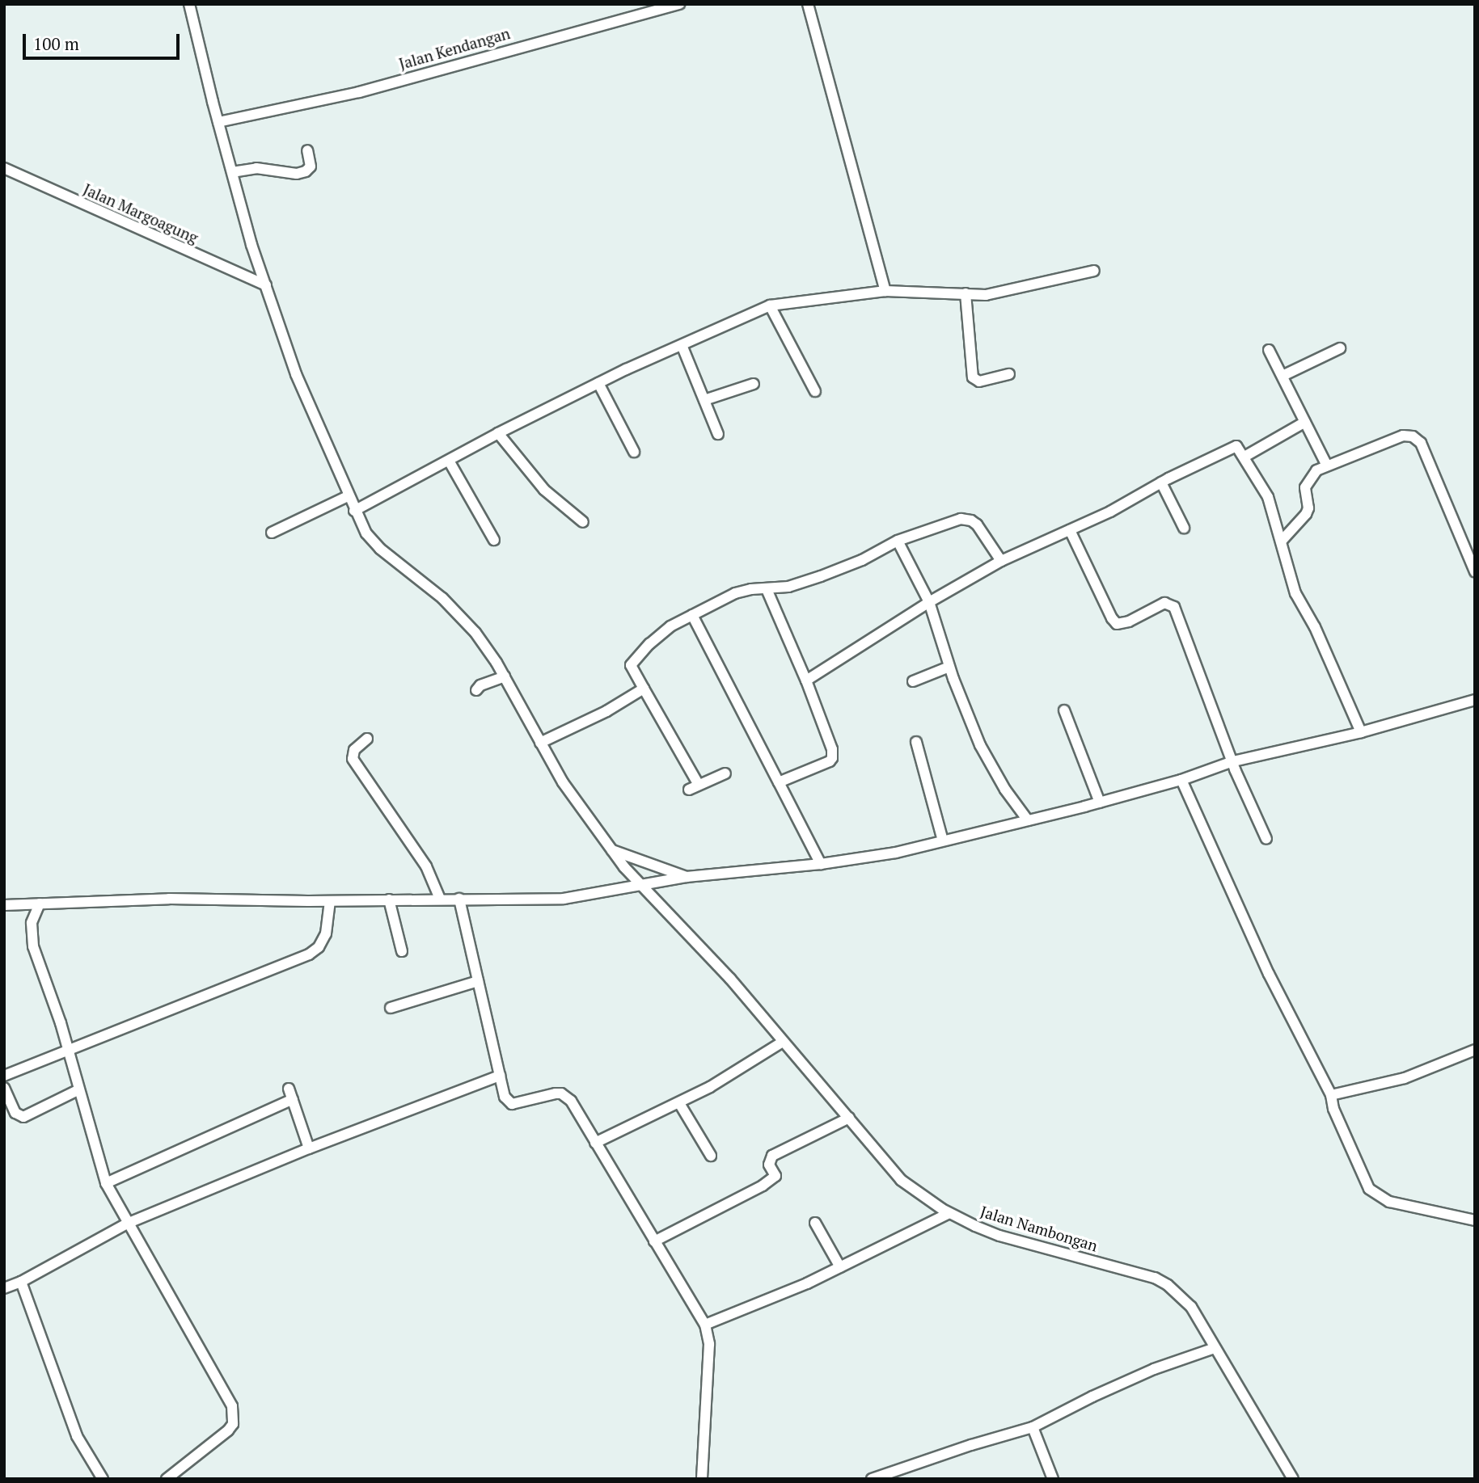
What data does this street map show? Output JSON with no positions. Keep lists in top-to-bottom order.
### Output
{
  "streets": {
    "street": ["Jalan Kendangan", "Jalan Margoagung", "Jalan Nambongan"]
  },
  "crossings": [
    ["Jalan Kendangan", "Jalan Nambongan"],
    ["Jalan Margoagung", "Jalan Nambongan"]
  ],
  "scale_bar": "100 m"
}
